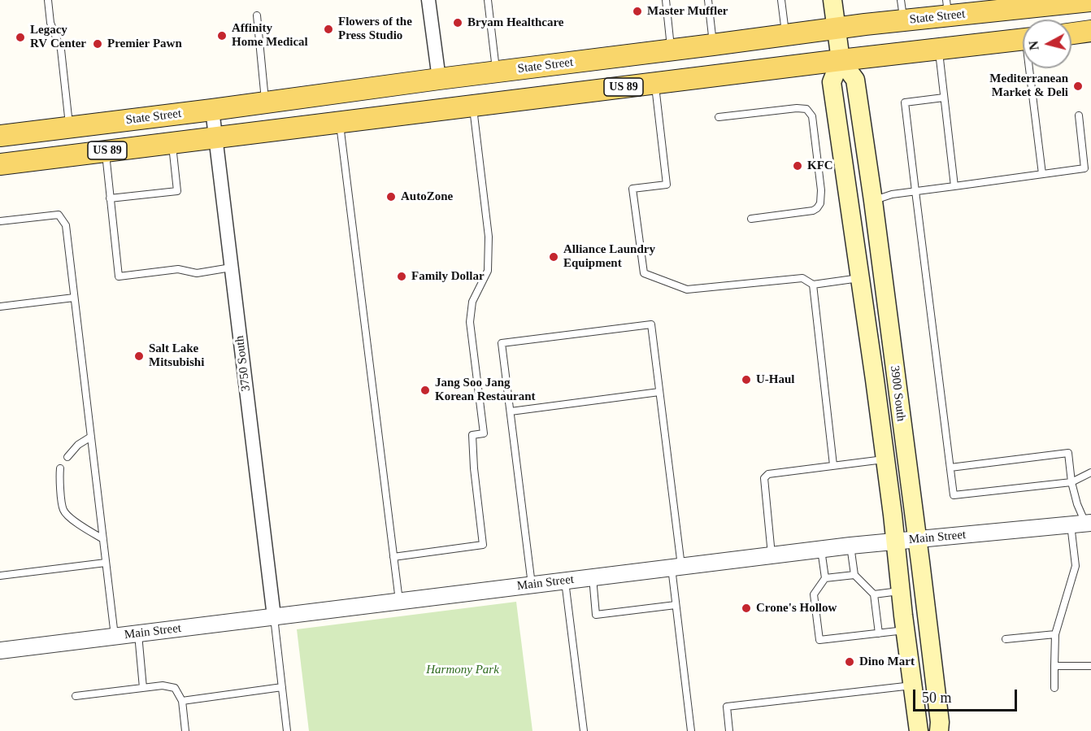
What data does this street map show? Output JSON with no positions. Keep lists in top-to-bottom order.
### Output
{
  "streets": {
    "main road": ["State Street", "US 89", "3900 South"],
    "street": ["3750 South", "Main Street"]
  },
  "crossings": [
    ["State Street", "3750 South"],
    ["State Street", "3900 South"],
    ["US 89", "3750 South"],
    ["US 89", "3900 South"],
    ["3750 South", "Main Street"],
    ["3900 South", "Main Street"]
  ],
  "parks": ["Harmony Park"],
  "places": [
    "Master Muffler",
    "Bryam Healthcare",
    "Flowers of the Press Studio",
    "Affinity Home Medical",
    "Legacy RV Center",
    "Premier Pawn",
    "Mediterranean Market & Deli",
    "KFC",
    "AutoZone",
    "Alliance Laundry Equipment",
    "Family Dollar",
    "Salt Lake Mitsubishi",
    "U-Haul",
    "Jang Soo Jang Korean Restaurant",
    "Crone's Hollow",
    "Dino Mart"
  ],
  "scale_bar": "50 m",
  "north": "left"
}
